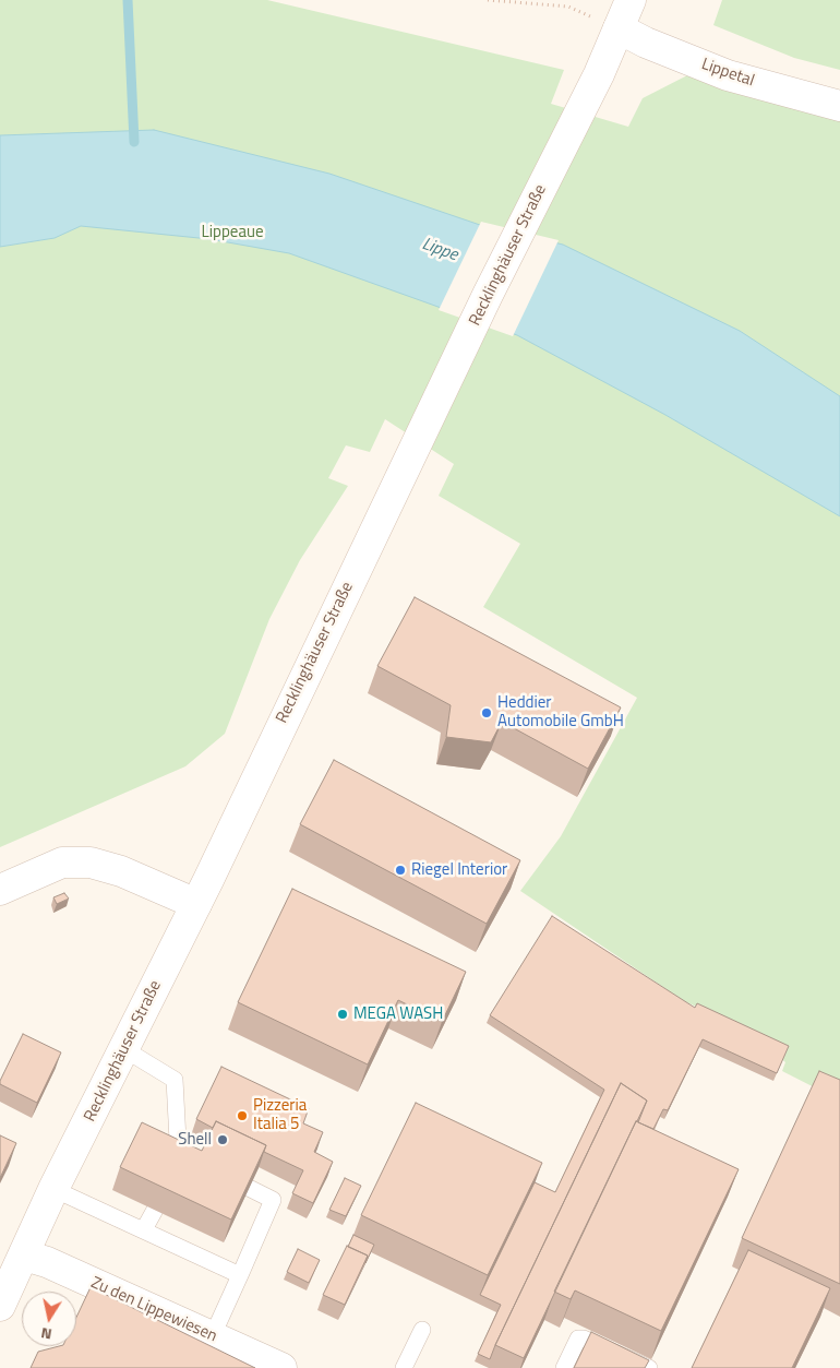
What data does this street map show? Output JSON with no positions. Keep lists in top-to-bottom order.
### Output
{
  "streets": {
    "main road": ["Lippetal", "Recklinghäuser Straße", "Zu den Lippewiesen"]
  },
  "crossings": [
    ["Lippetal", "Recklinghäuser Straße"],
    ["Recklinghäuser Straße", "Zu den Lippewiesen"]
  ],
  "water": ["Lippe"],
  "parks": ["Lippeaue"],
  "places": [
    "Heddier Automobile GmbH",
    "Riegel Interior",
    "MEGA WASH",
    "Pizzeria Italia 5",
    "Shell"
  ],
  "north": "bottom"
}
